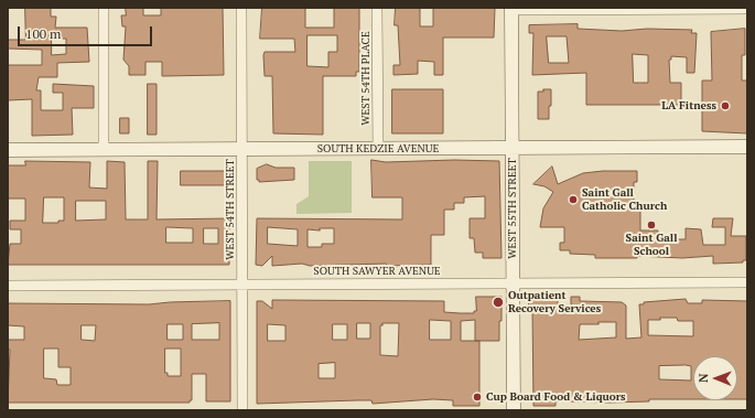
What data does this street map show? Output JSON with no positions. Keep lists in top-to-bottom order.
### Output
{
  "streets": {
    "main road": ["SOUTH KEDZIE AVENUE", "WEST 55TH STREET"],
    "street": ["WEST 54TH PLACE", "WEST 54TH STREET", "SOUTH SAWYER AVENUE"]
  },
  "crossings": [
    ["WEST 54TH PLACE", "SOUTH KEDZIE AVENUE"],
    ["SOUTH KEDZIE AVENUE", "WEST 55TH STREET"],
    ["SOUTH KEDZIE AVENUE", "WEST 54TH STREET"],
    ["WEST 55TH STREET", "SOUTH SAWYER AVENUE"],
    ["WEST 54TH STREET", "SOUTH SAWYER AVENUE"]
  ],
  "places": [
    "LA Fitness",
    "Saint Gall Catholic Church",
    "Saint Gall School",
    "Outpatient Recovery Services",
    "Cup Board Food & Liquors"
  ],
  "scale_bar": "100 m",
  "north": "left"
}
